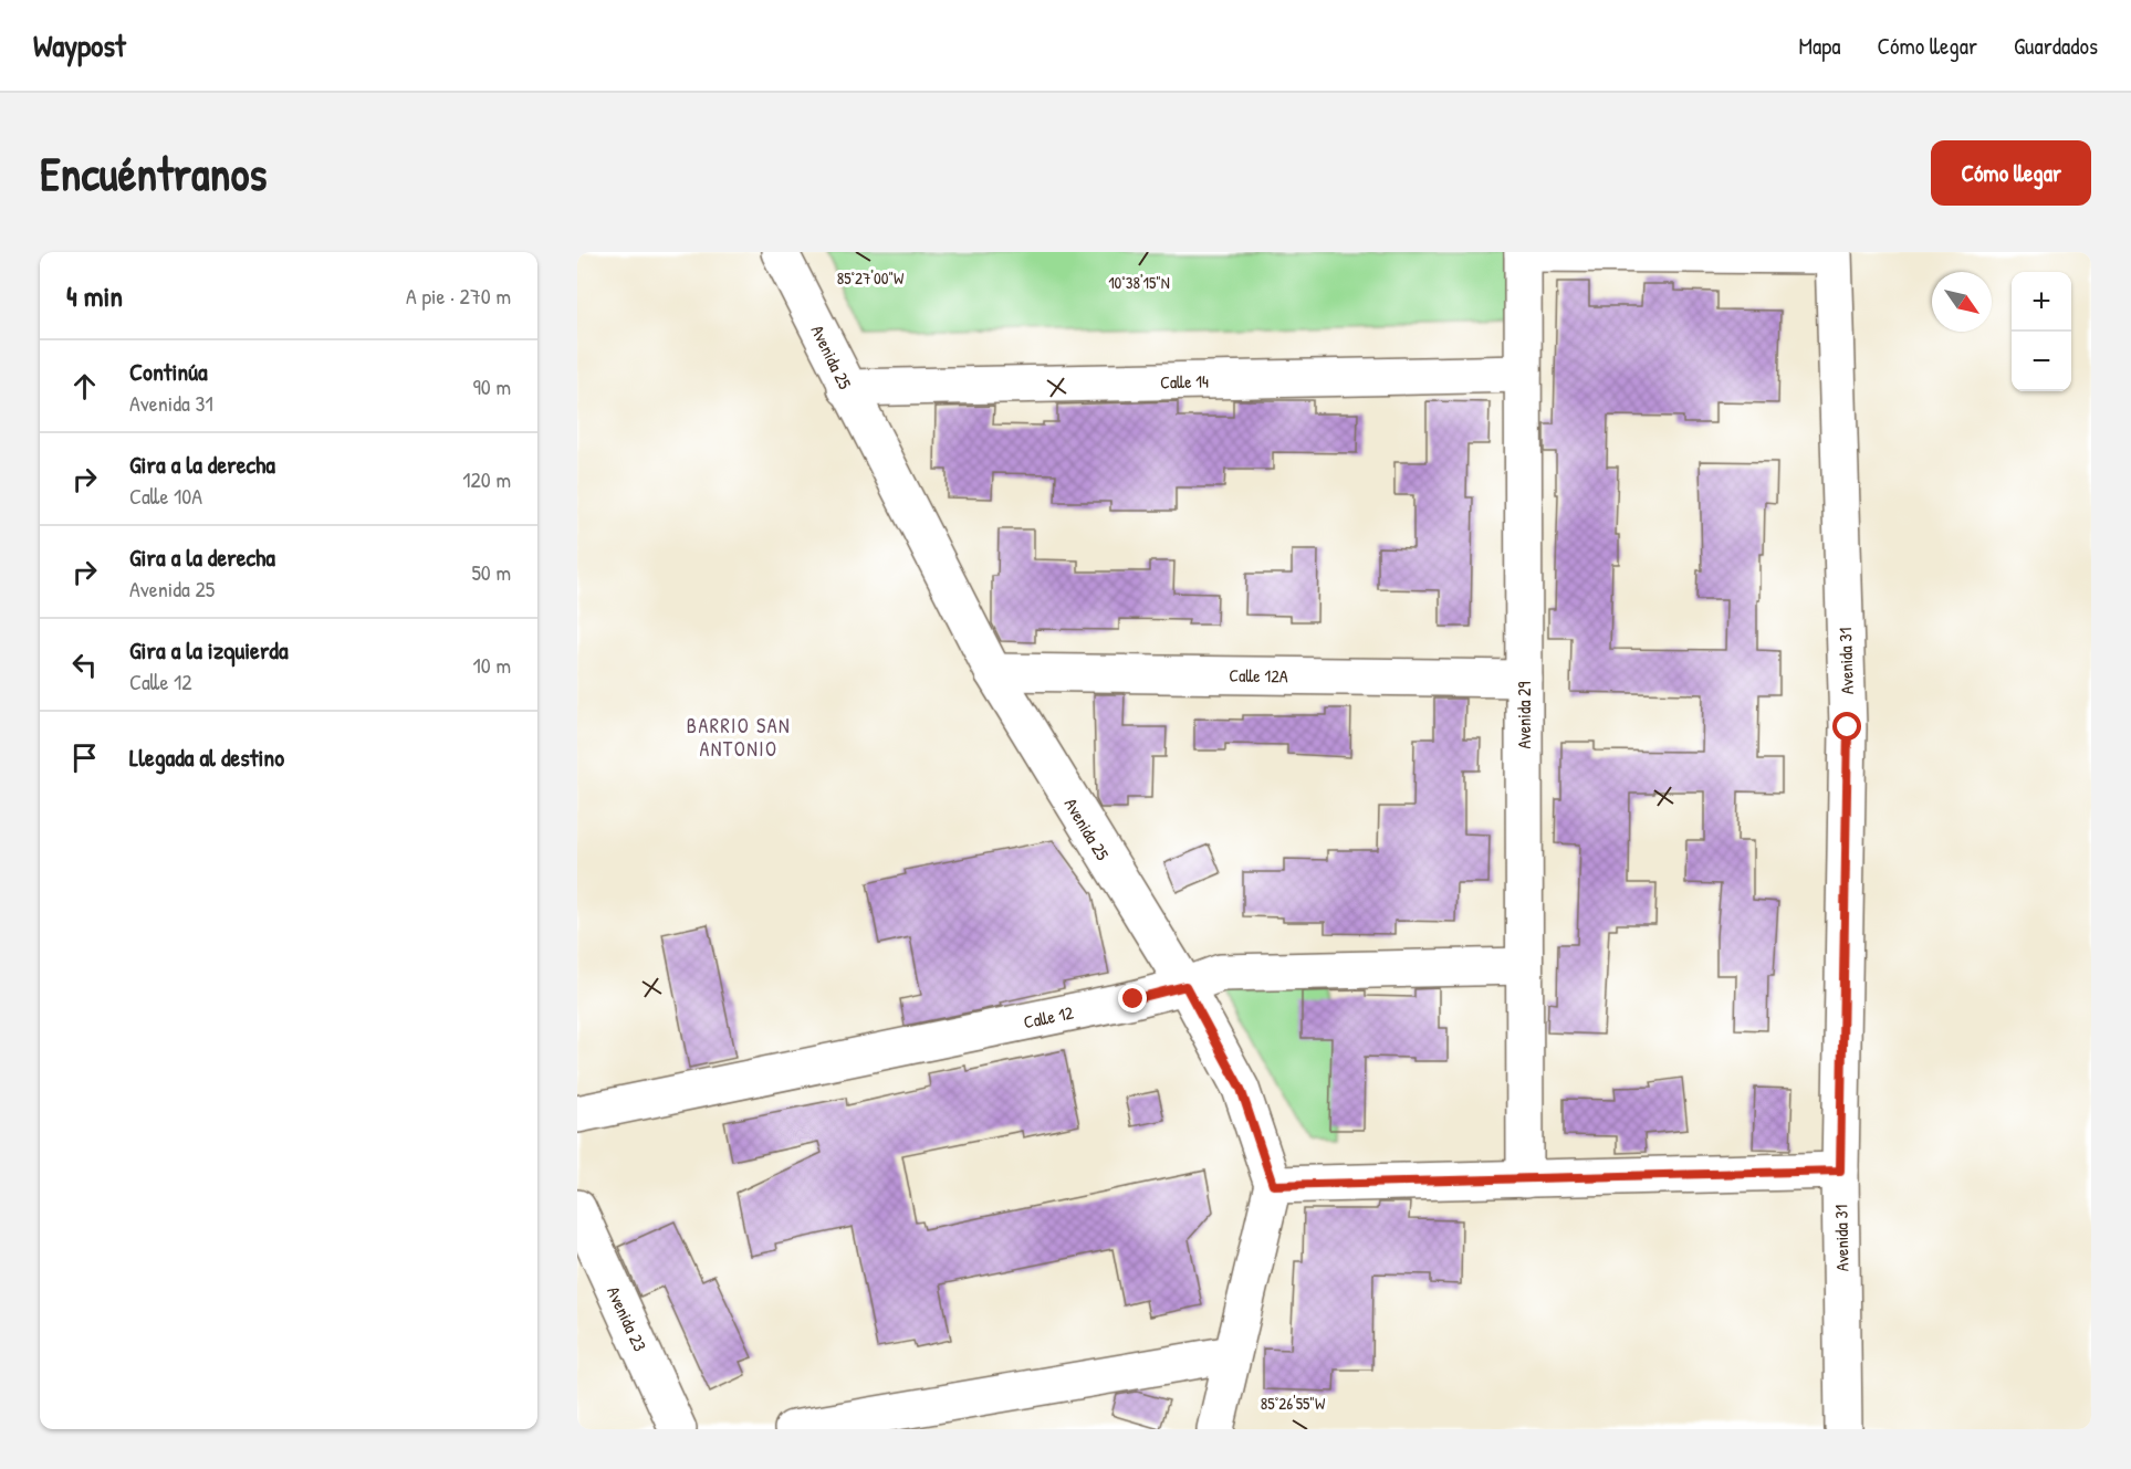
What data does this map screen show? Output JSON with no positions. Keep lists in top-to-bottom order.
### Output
{
  "streets": {
    "street": [
      "Avenida 25",
      "Calle 14",
      "Avenida 31",
      "Calle 12A",
      "Avenida 29",
      "Calle 12",
      "Avenida 23"
    ]
  },
  "crossings": [
    ["Avenida 25", "Calle 14"],
    ["Avenida 25", "Calle 12A"],
    ["Avenida 25", "Calle 12"],
    ["Calle 14", "Avenida 29"],
    ["Calle 12A", "Avenida 29"],
    ["Avenida 29", "Calle 12"]
  ],
  "districts": ["BARRIO SAN ANTONIO"],
  "north": "bottom right",
  "page": {
    "header": "Waypost",
    "nav": ["Mapa", "Cómo llegar", "Guardados"],
    "buttons": "Cómo llegar",
    "title": "Encuéntranos",
    "heading": ["4 min", "A pie · 270 m"],
    "map_buttons": ["+", "−"],
    "list": [
      ["Continúa", "Avenida 31", "90 m"],
      ["Gira a la derecha", "Calle 10A", "120 m"],
      ["Gira a la derecha", "Avenida 25", "50 m"],
      ["Gira a la izquierda", "Calle 12", "10 m"],
      "Llegada al destino"
    ]
  },
  "coordinates": ["85°27'00\"W", "10°38'15\"N", "85°26'55\"W"]
}
